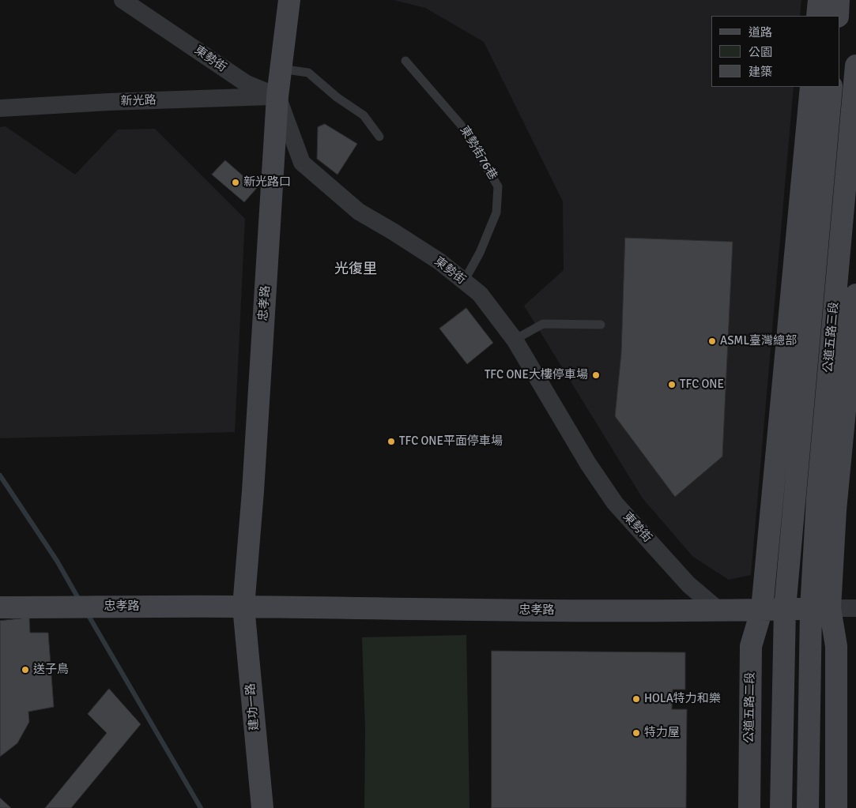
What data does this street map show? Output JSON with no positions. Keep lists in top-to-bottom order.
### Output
{
  "streets": {
    "street": [
      "東勢街",
      "新光路",
      "忠孝路",
      "公道五路三段",
      "建功一路",
      "公道五路二段"
    ],
    "lane": ["東勢街76巷"]
  },
  "crossings": [
    ["東勢街", "新光路"],
    ["東勢街", "東勢街76巷"],
    ["東勢街", "忠孝路"],
    ["新光路", "忠孝路"],
    ["忠孝路", "公道五路三段"],
    ["忠孝路", "建功一路"],
    ["忠孝路", "公道五路二段"]
  ],
  "districts": ["光復里"],
  "places": [
    "新光路口",
    "ASML臺灣總部",
    "TFC ONE大樓停車場",
    "TFC ONE",
    "TFC ONE平面停車場",
    "送子鳥",
    "HOLA特力和樂",
    "特力屋"
  ],
  "legend": ["道路", "公園", "建築"]
}
